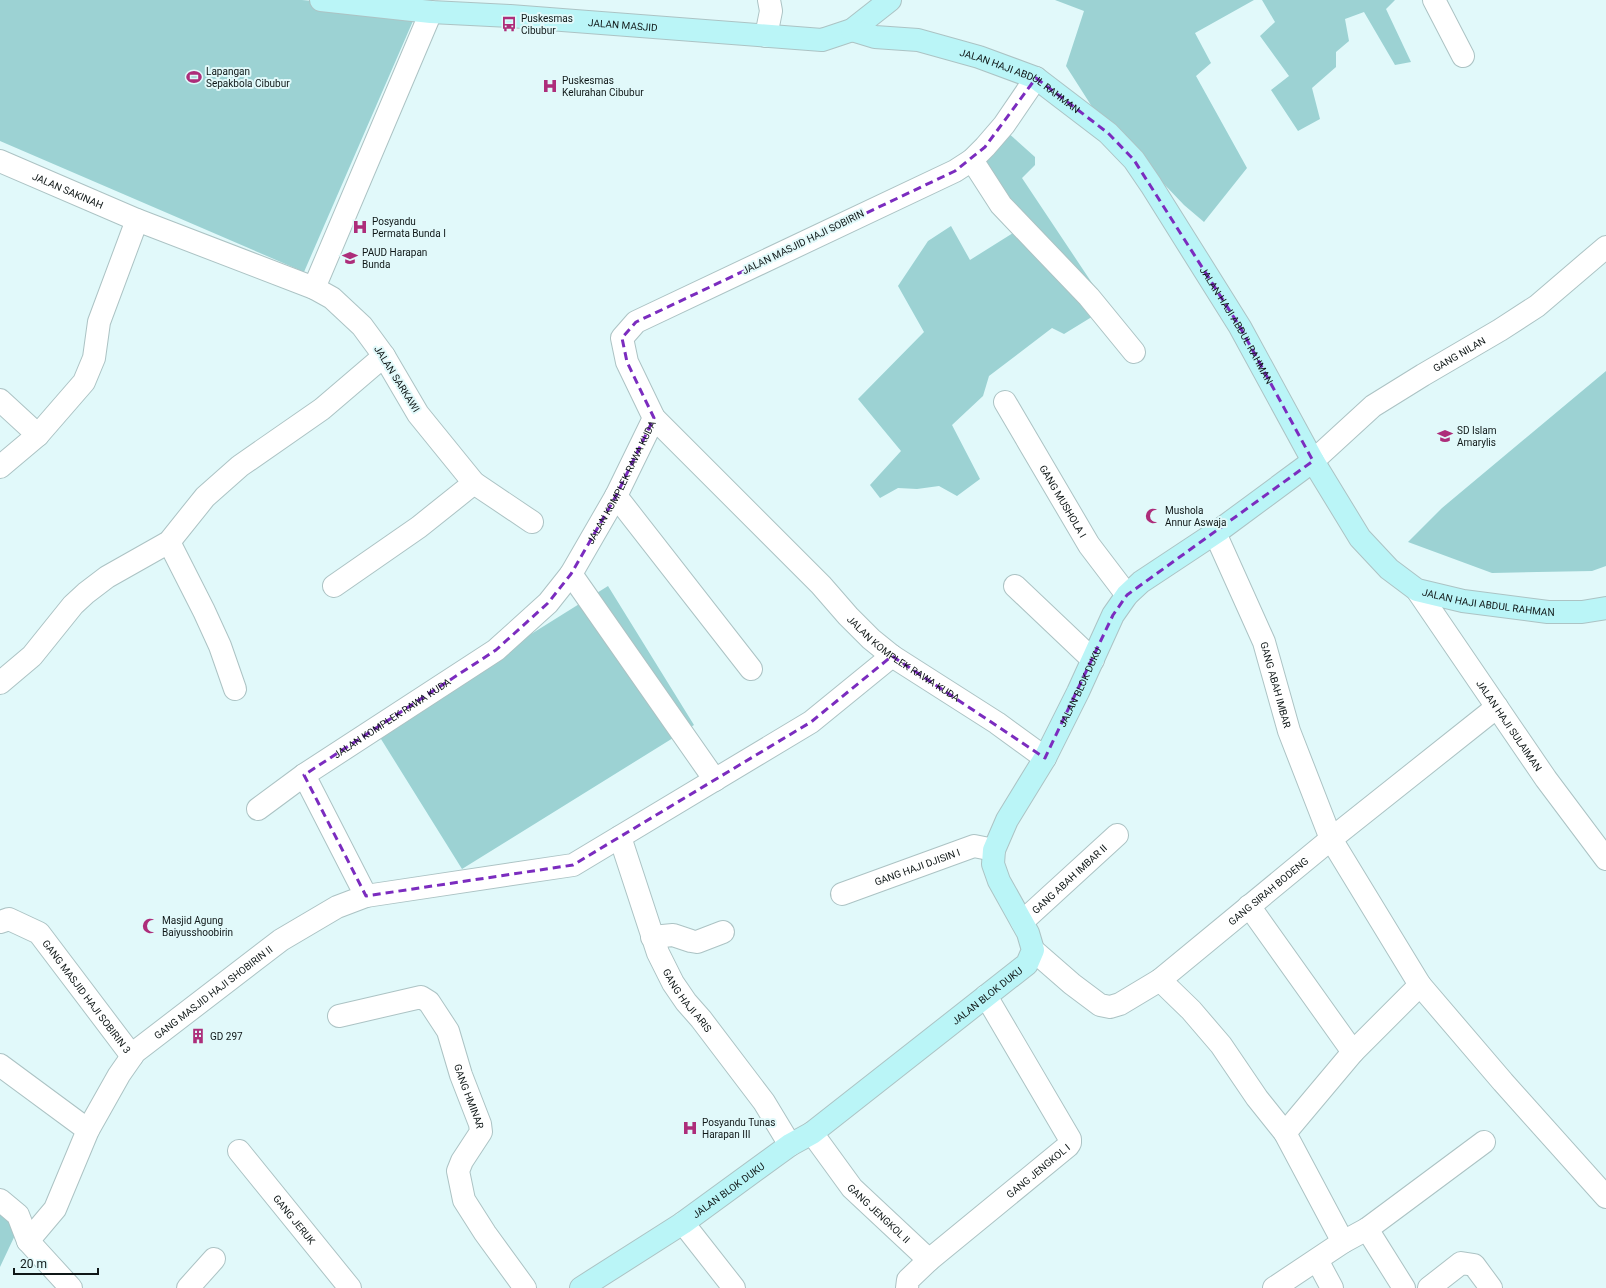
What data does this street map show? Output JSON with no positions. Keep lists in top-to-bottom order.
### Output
{
  "streets": {
    "street": [
      "JALAN MASJID",
      "JALAN HAJI ABDUL RAHMAN",
      "JALAN SAKINAH",
      "JALAN MASJID HAJI SOBIRIN",
      "GANG NILAN",
      "JALAN SARKAWI",
      "JALAN KOMPLEK RAWA KUDA",
      "GANG MUSHOLA I",
      "GANG ABAH IMBAR",
      "JALAN BLOK DUKU",
      "JALAN HAJI SULAIMAN",
      "GANG HAJI DJISIN I",
      "GANG ABAH IMBAR II",
      "GANG SIRAH BODENG",
      "GANG MASJID HAJI SHOBIRIN II",
      "GANG MASJID HAJI SOBIRIN 3",
      "GANG HAJI ARIS",
      "GANG HMINAR",
      "GANG JENGKOL I",
      "GANG JENGKOL II",
      "GANG JERUK"
    ]
  },
  "crossings": [
    ["JALAN MASJID", "JALAN HAJI ABDUL RAHMAN"],
    ["JALAN HAJI ABDUL RAHMAN", "JALAN MASJID HAJI SOBIRIN"],
    ["JALAN HAJI ABDUL RAHMAN", "GANG NILAN"],
    ["JALAN HAJI ABDUL RAHMAN", "JALAN BLOK DUKU"],
    ["JALAN HAJI ABDUL RAHMAN", "JALAN HAJI SULAIMAN"],
    ["JALAN SAKINAH", "JALAN SARKAWI"],
    ["JALAN MASJID HAJI SOBIRIN", "JALAN KOMPLEK RAWA KUDA"],
    ["GANG NILAN", "JALAN BLOK DUKU"],
    ["JALAN KOMPLEK RAWA KUDA", "JALAN BLOK DUKU"],
    ["JALAN KOMPLEK RAWA KUDA", "GANG MASJID HAJI SHOBIRIN II"],
    ["GANG MUSHOLA I", "JALAN BLOK DUKU"],
    ["GANG ABAH IMBAR", "JALAN BLOK DUKU"],
    ["GANG ABAH IMBAR", "GANG SIRAH BODENG"],
    ["JALAN BLOK DUKU", "GANG HAJI DJISIN I"],
    ["JALAN BLOK DUKU", "GANG ABAH IMBAR II"],
    ["JALAN BLOK DUKU", "GANG SIRAH BODENG"],
    ["JALAN BLOK DUKU", "GANG HAJI ARIS"],
    ["JALAN BLOK DUKU", "GANG JENGKOL I"],
    ["JALAN BLOK DUKU", "GANG JENGKOL II"],
    ["JALAN HAJI SULAIMAN", "GANG SIRAH BODENG"],
    ["GANG MASJID HAJI SHOBIRIN II", "GANG MASJID HAJI SOBIRIN 3"],
    ["GANG MASJID HAJI SHOBIRIN II", "GANG HAJI ARIS"],
    ["GANG JENGKOL I", "GANG JENGKOL II"]
  ],
  "places": {
    "bus stop": ["Puskesmas Cibubur"],
    "sports": ["Lapangan Sepakbola Cibubur"],
    "hospital": ["Puskesmas Kelurahan Cibubur", "Posyandu Permata Bunda I", "Posyandu Tunas Harapan III"],
    "school or university": ["PAUD Harapan Bunda", "SD Islam Amarylis"],
    "mosque": ["Mushola Annur Aswaja", "Masjid Agung Baiyusshoobirin"],
    "building": ["GD 297"]
  },
  "scale_bar": "20 m"
}
